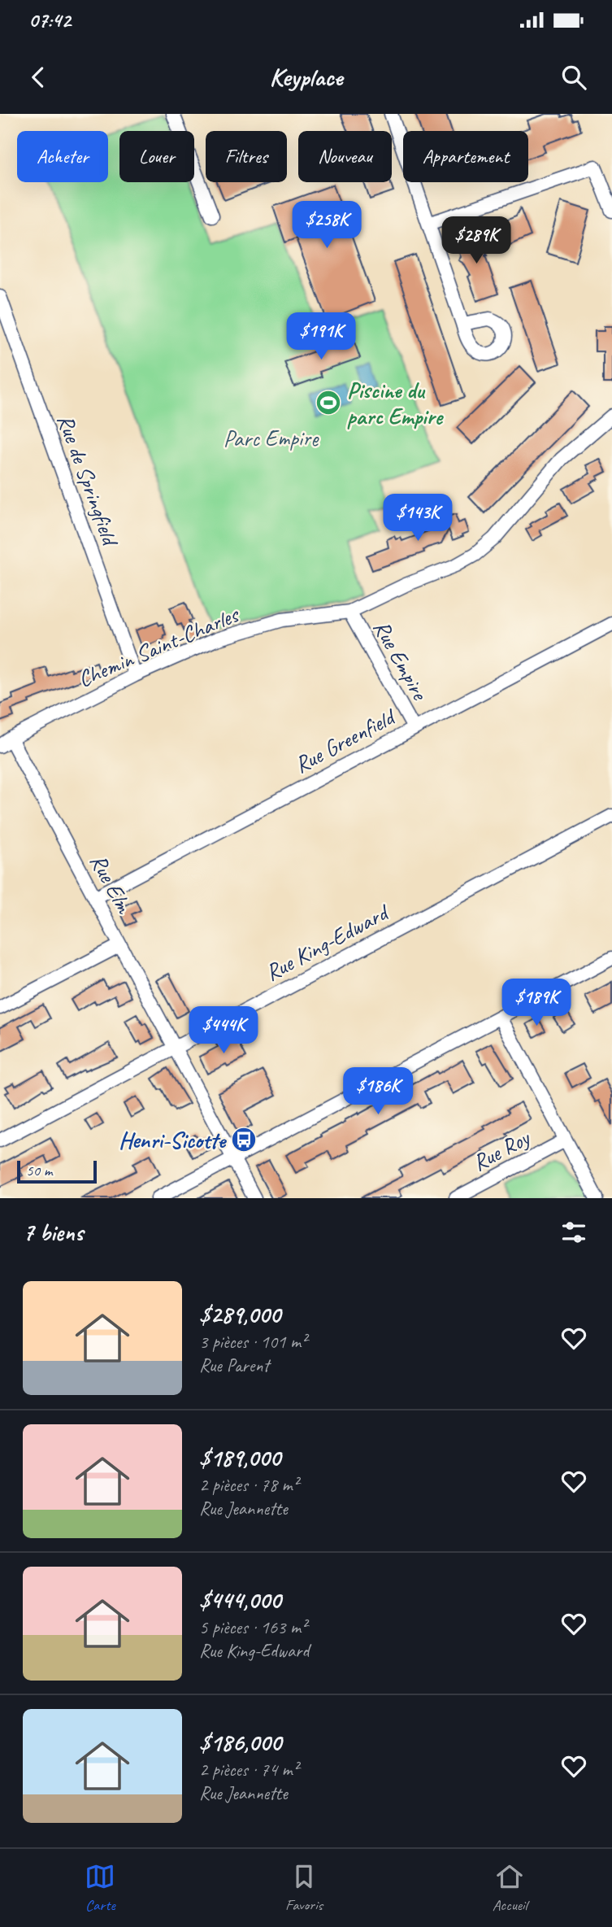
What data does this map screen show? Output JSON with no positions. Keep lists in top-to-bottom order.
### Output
{
  "streets": {
    "street": [
      "Rue de Springfield",
      "Chemin Saint-Charles",
      "Rue Empire",
      "Rue Greenfield",
      "Rue Elm",
      "Rue King-Edward",
      "Rue Roy"
    ]
  },
  "crossings": [
    ["Rue de Springfield", "Chemin Saint-Charles"],
    ["Chemin Saint-Charles", "Rue Empire"],
    ["Chemin Saint-Charles", "Rue Elm"],
    ["Rue Empire", "Rue Greenfield"],
    ["Rue Greenfield", "Rue Elm"],
    ["Rue Elm", "Rue King-Edward"]
  ],
  "parks": ["Parc Empire"],
  "places": {
    "sports": ["Piscine du parc Empire"],
    "bus stop": ["Henri-Sicotte"]
  },
  "scale_bar": "50 m",
  "page": {
    "status": "07:42",
    "header": "Keyplace",
    "chip": [
      "Acheter",
      "Louer",
      "Filtres",
      "Nouveau",
      "Appartement"
    ],
    "price": [
      "$258K",
      "$289K",
      "$191K",
      "$143K",
      "$189K",
      "$444K",
      "$186K"
    ],
    "scale": "50 m",
    "heading": "7 biens",
    "list": [
      {
        "name": "$289,000",
        "note": "3 pièces · 101 m² · Rue Parent"
      },
      {
        "name": "$189,000",
        "note": "2 pièces · 78 m² · Rue Jeannette"
      },
      {
        "name": "$444,000",
        "note": "5 pièces · 163 m² · Rue King-Edward"
      },
      {
        "name": "$186,000",
        "note": "2 pièces · 74 m² · Rue Jeannette"
      }
    ],
    "tabs": ["Carte", "Favoris", "Accueil"]
  }
}
